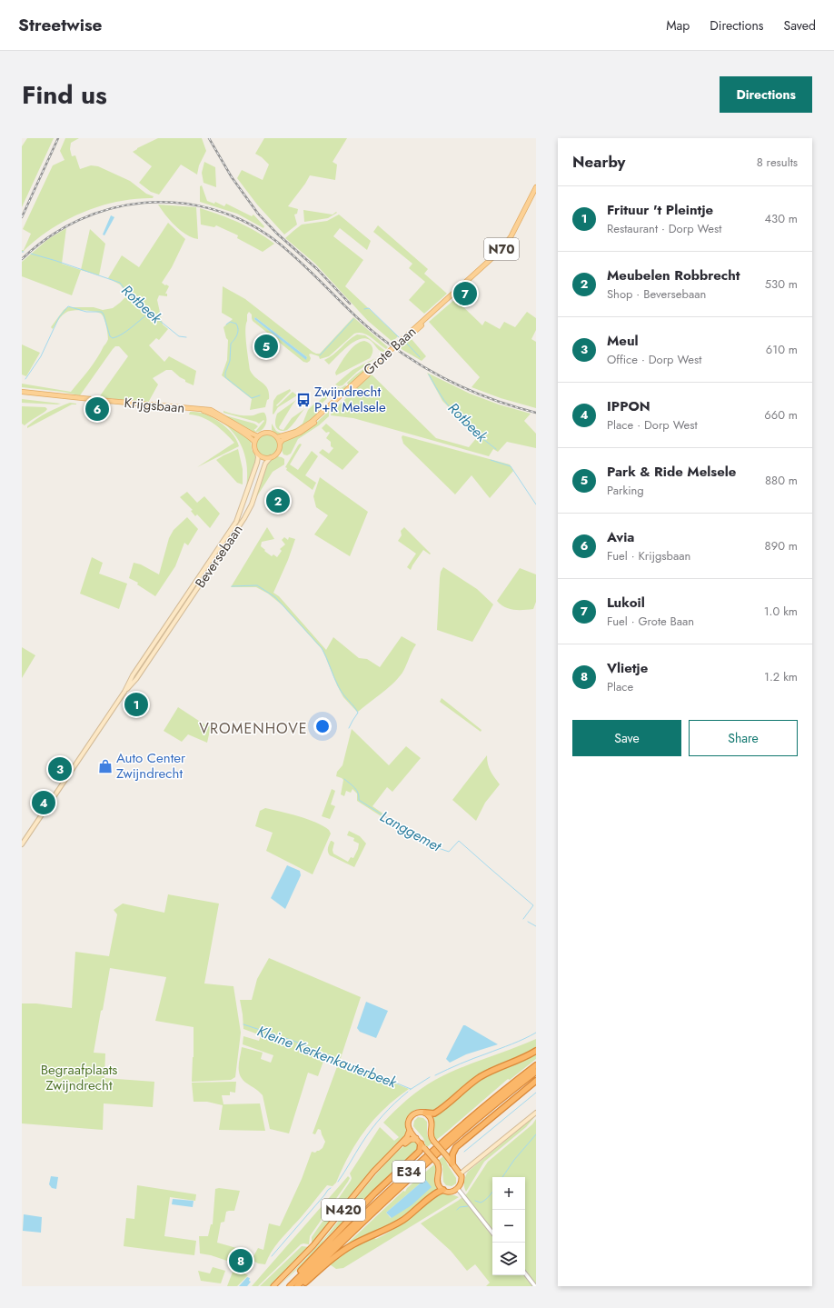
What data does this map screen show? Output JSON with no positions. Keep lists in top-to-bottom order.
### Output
{
  "streets": {
    "highway": ["E34", "N420"],
    "main road": [
      "N70",
      "Grote Baan",
      "Krijgsbaan",
      "Beversebaan"
    ]
  },
  "crossings": [
    ["N70", "Grote Baan"],
    ["N70", "Krijgsbaan"],
    ["N70", "Beversebaan"],
    ["Krijgsbaan", "Beversebaan"]
  ],
  "districts": ["VROMENHOVE"],
  "water": ["Rotbeek", "Langgemet", "Kleine Kerkenkauterbeek"],
  "parks": ["Begraafplaats Zwijndrecht"],
  "places": {
    "bus stop": ["Zwijndrecht P+R Melsele"],
    "shop": ["Auto Center Zwijndrecht"]
  },
  "page": {
    "header": "Streetwise",
    "nav": ["Map", "Directions", "Saved"],
    "title": "Find us",
    "buttons": [
      "Directions",
      ["Save", "Share"]
    ],
    "heading": ["Nearby", "8 results"],
    "list": [
      {
        "mark": "1",
        "name": "Frituur 't Pleintje",
        "note": "Restaurant · Dorp West",
        "value": "430 m"
      },
      {
        "mark": "2",
        "name": "Meubelen Robbrecht",
        "note": "Shop · Beversebaan",
        "value": "530 m"
      },
      {
        "mark": "3",
        "name": "Meul",
        "note": "Office · Dorp West",
        "value": "610 m"
      },
      {
        "mark": "4",
        "name": "IPPON",
        "note": "Place · Dorp West",
        "value": "660 m"
      },
      {
        "mark": "5",
        "name": "Park & Ride Melsele",
        "note": "Parking",
        "value": "880 m"
      },
      {
        "mark": "6",
        "name": "Avia",
        "note": "Fuel · Krijgsbaan",
        "value": "890 m"
      },
      {
        "mark": "7",
        "name": "Lukoil",
        "note": "Fuel · Grote Baan",
        "value": "1.0 km"
      },
      {
        "mark": "8",
        "name": "Vlietje",
        "note": "Place",
        "value": "1.2 km"
      }
    ],
    "pins": [
      "7",
      "5",
      "6",
      "2",
      "1",
      "3",
      "4",
      "8"
    ],
    "map_buttons": ["+", "−"]
  }
}
